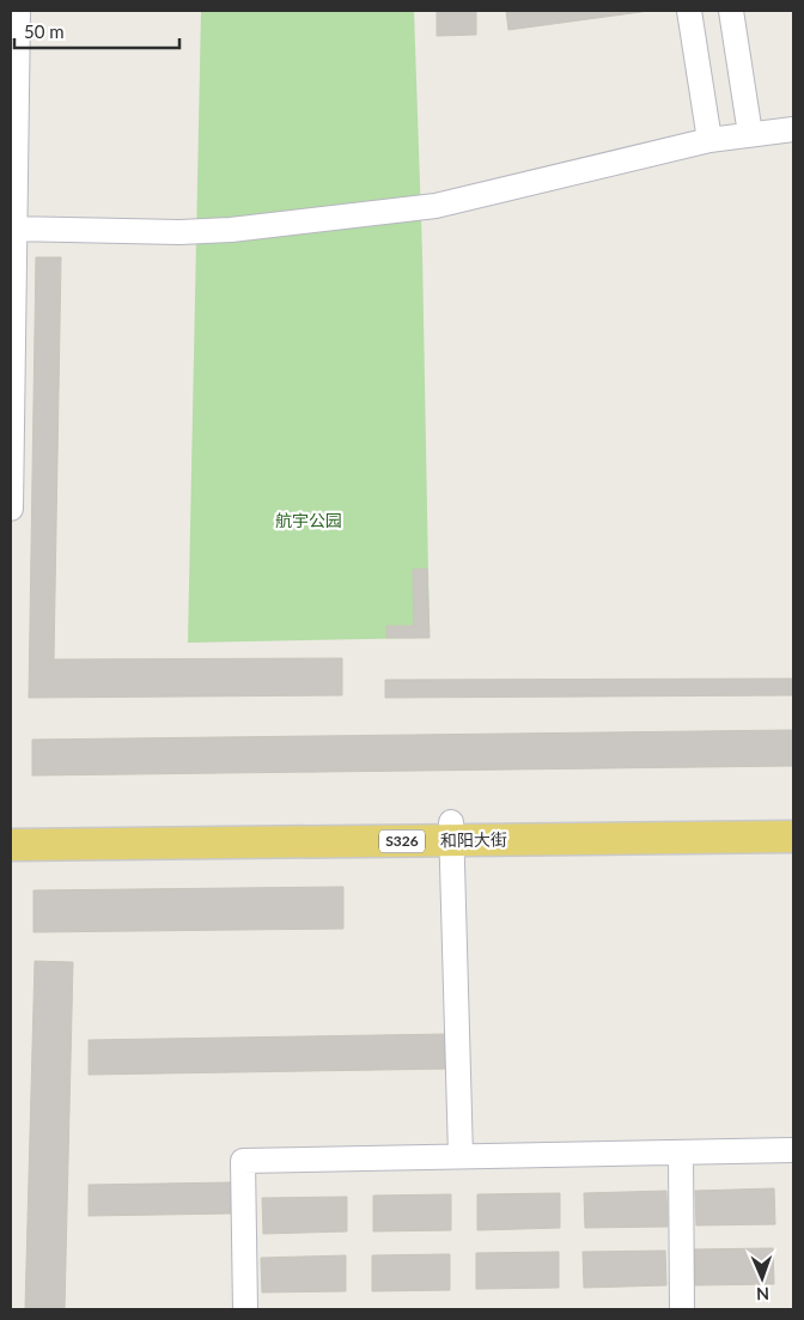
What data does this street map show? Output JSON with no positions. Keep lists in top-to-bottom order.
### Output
{
  "streets": {
    "main road": ["和阳大街", "S326"]
  },
  "parks": ["航宇公园"],
  "scale_bar": "50 m",
  "north": "bottom"
}
